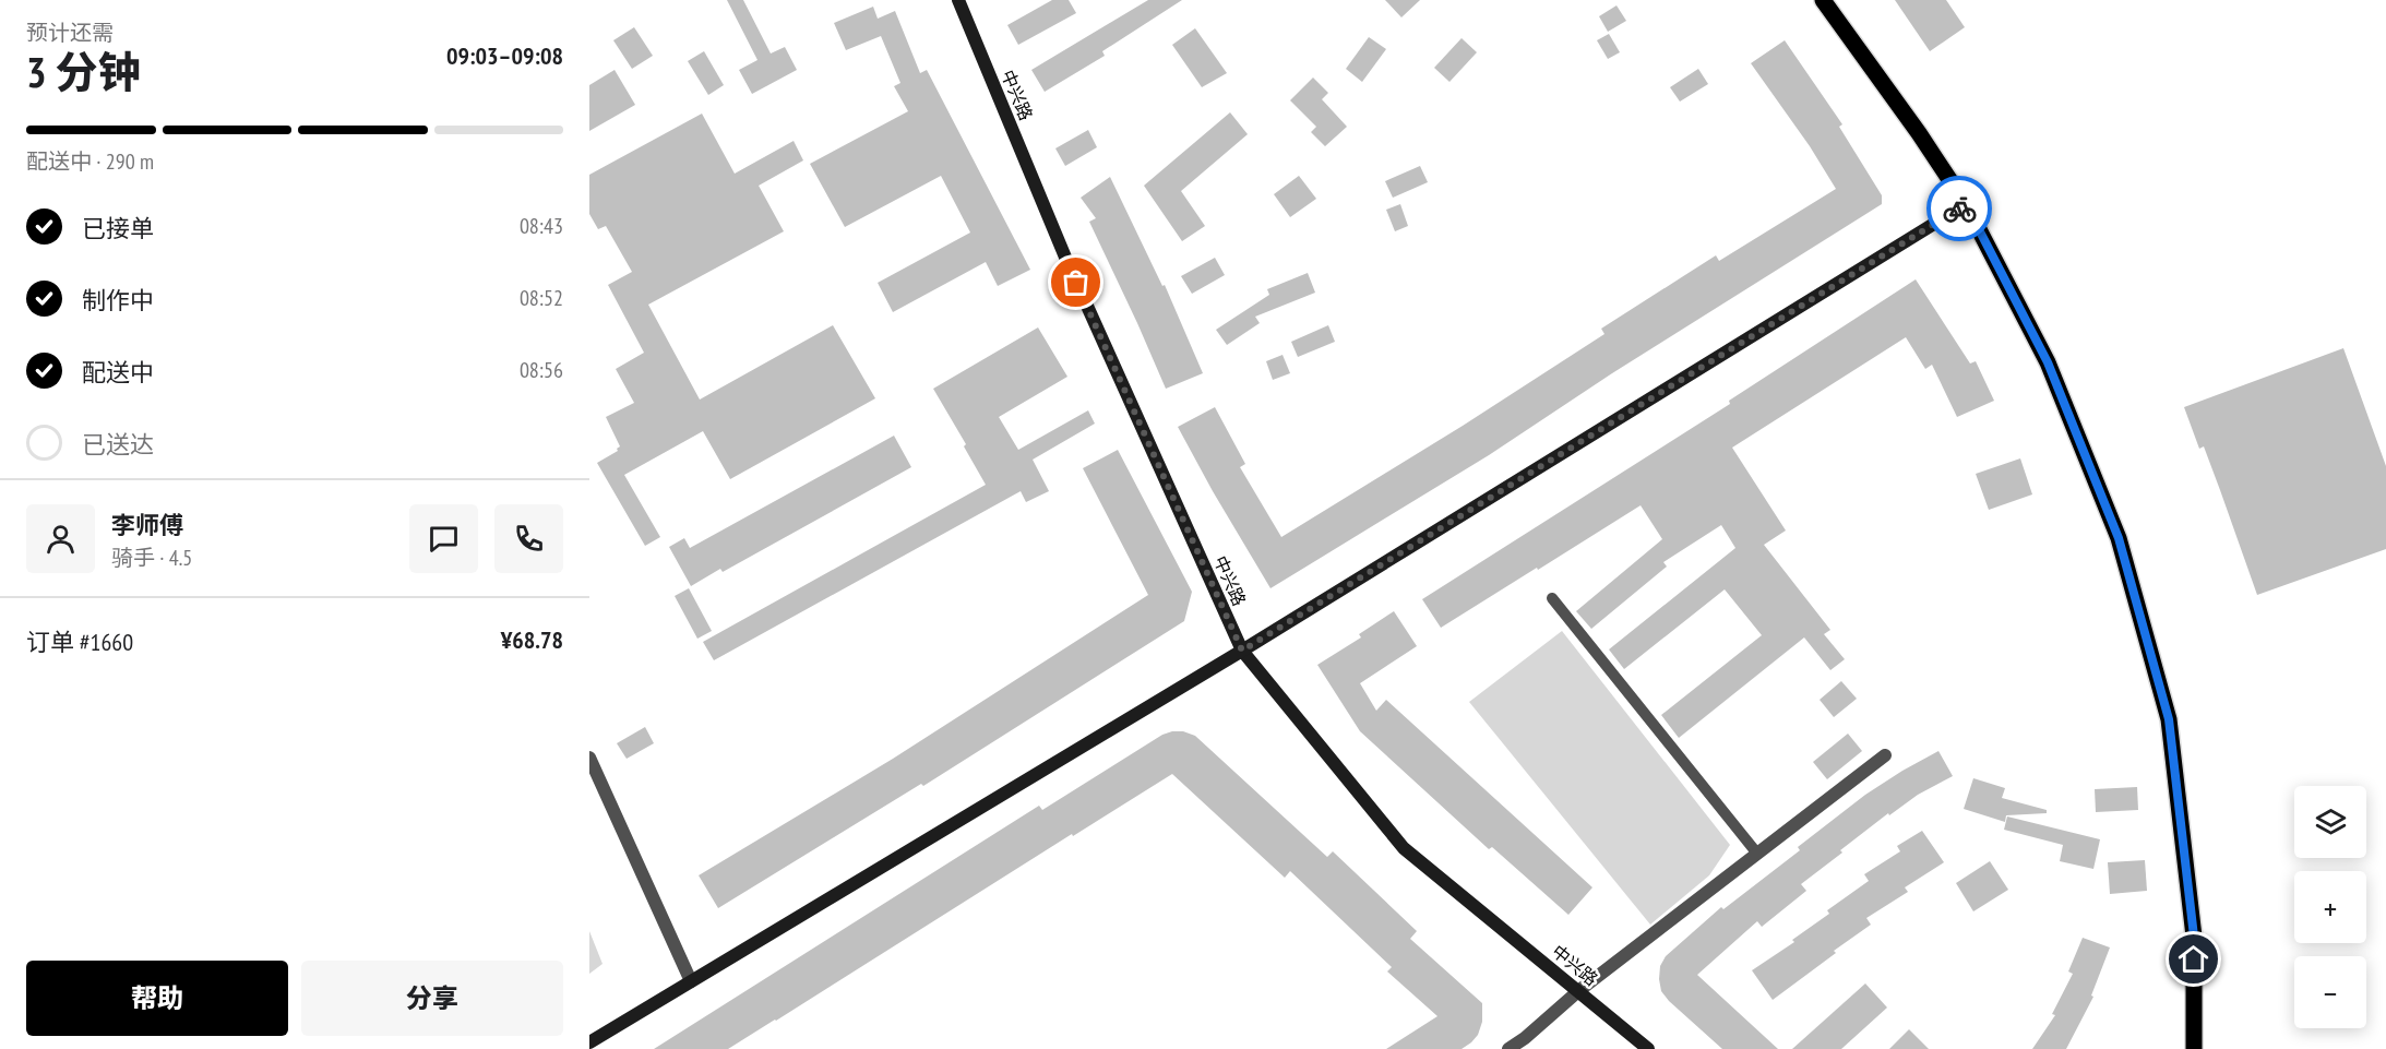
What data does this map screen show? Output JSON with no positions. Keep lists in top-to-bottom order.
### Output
{
  "streets": {
    "main road": ["中兴路"]
  },
  "page": {
    "heading": ["3 分钟", "预计还需", "09:03–09:08"],
    "panel": [
      "李师傅",
      "骑手 · 4.5",
      "订单 #1660",
      "¥68.78"
    ],
    "bar": "配送中 · 290 m",
    "list": [
      ["已接单", "08:43"],
      ["制作中", "08:52"],
      ["配送中", "08:56"],
      "已送达"
    ],
    "map_buttons": ["+", "−"],
    "buttons": ["帮助", "分享"]
  }
}
